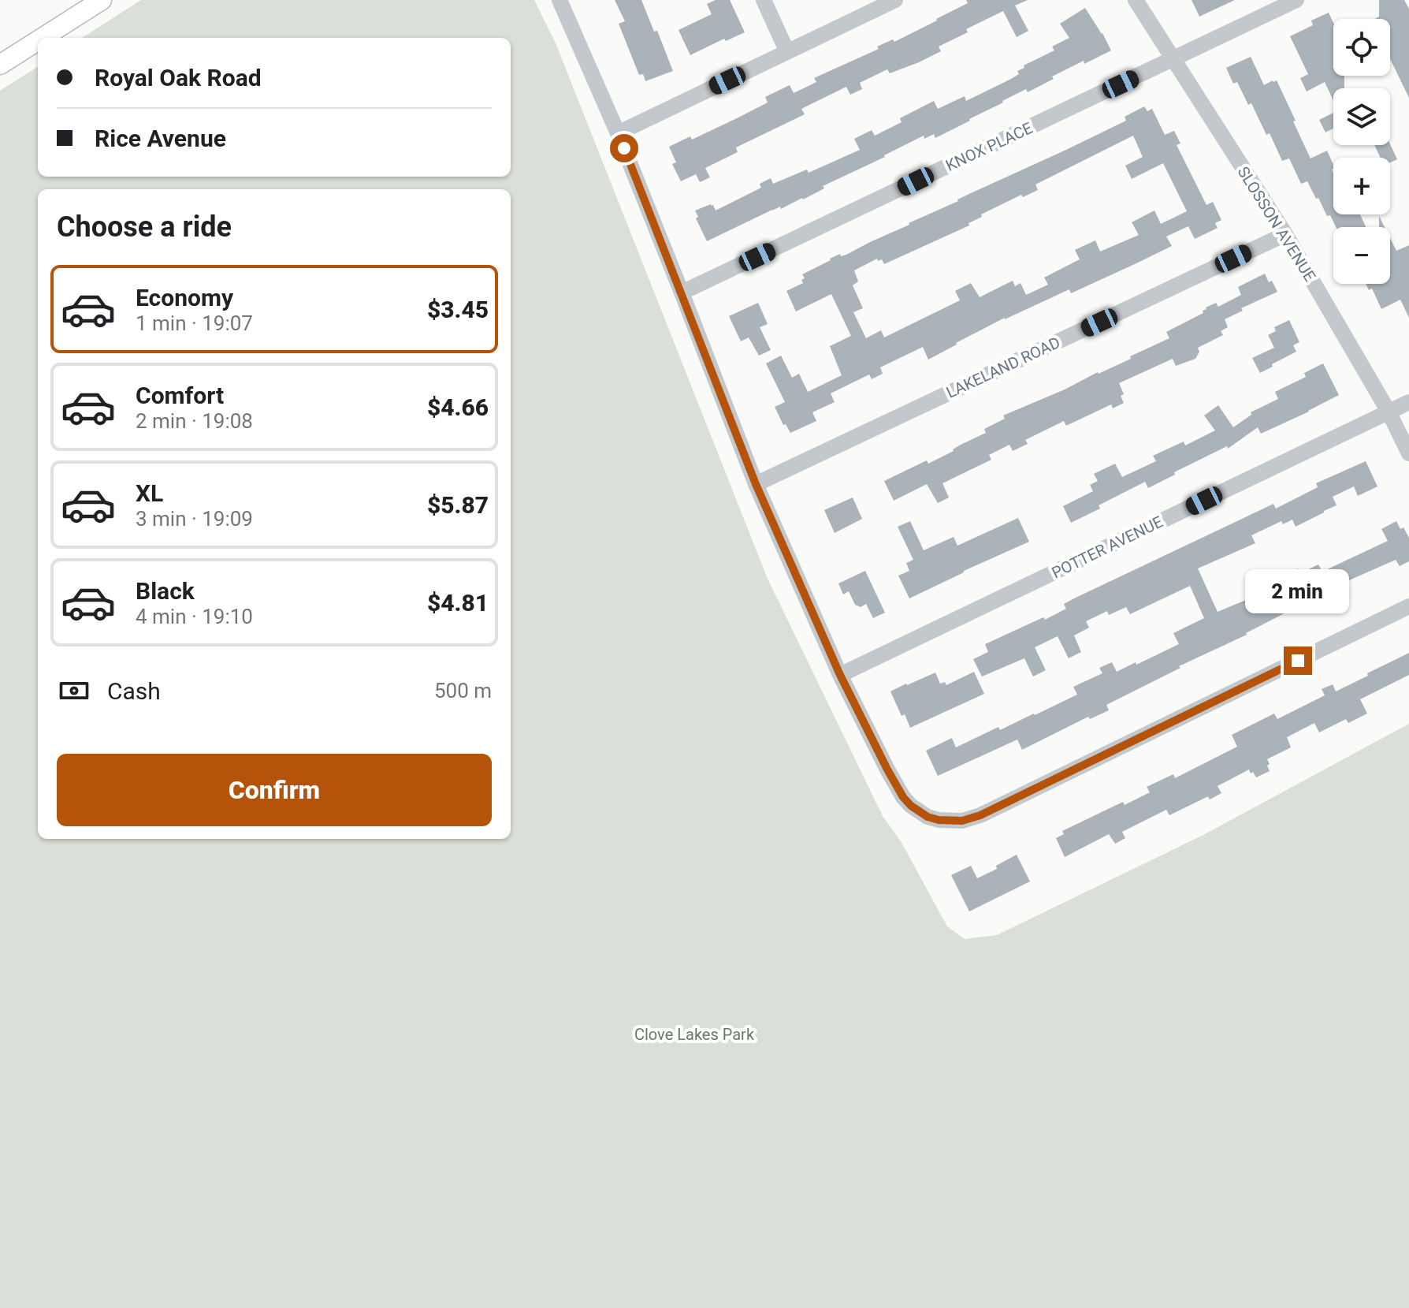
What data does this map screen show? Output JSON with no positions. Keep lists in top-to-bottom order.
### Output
{
  "streets": {
    "street": [
      "KNOX PLACE",
      "SLOSSON AVENUE",
      "LAKELAND ROAD",
      "POTTER AVENUE"
    ]
  },
  "crossings": [
    ["KNOX PLACE", "SLOSSON AVENUE"],
    ["SLOSSON AVENUE", "LAKELAND ROAD"],
    ["SLOSSON AVENUE", "POTTER AVENUE"]
  ],
  "parks": ["Clove Lakes Park"],
  "page": {
    "map_buttons": ["+", "−"],
    "banner": ["Royal Oak Road", "Rice Avenue"],
    "heading": "Choose a ride",
    "list": [
      {
        "name": "Economy",
        "note": "1 min · 19:07",
        "value": "$3.45"
      },
      {
        "name": "Comfort",
        "note": "2 min · 19:08",
        "value": "$4.66"
      },
      {
        "name": "XL",
        "note": "3 min · 19:09",
        "value": "$5.87"
      },
      {
        "name": "Black",
        "note": "4 min · 19:10",
        "value": "$4.81"
      }
    ],
    "bubble": "2 min",
    "pay": ["Cash", "500 m"],
    "buttons": "Confirm"
  }
}
